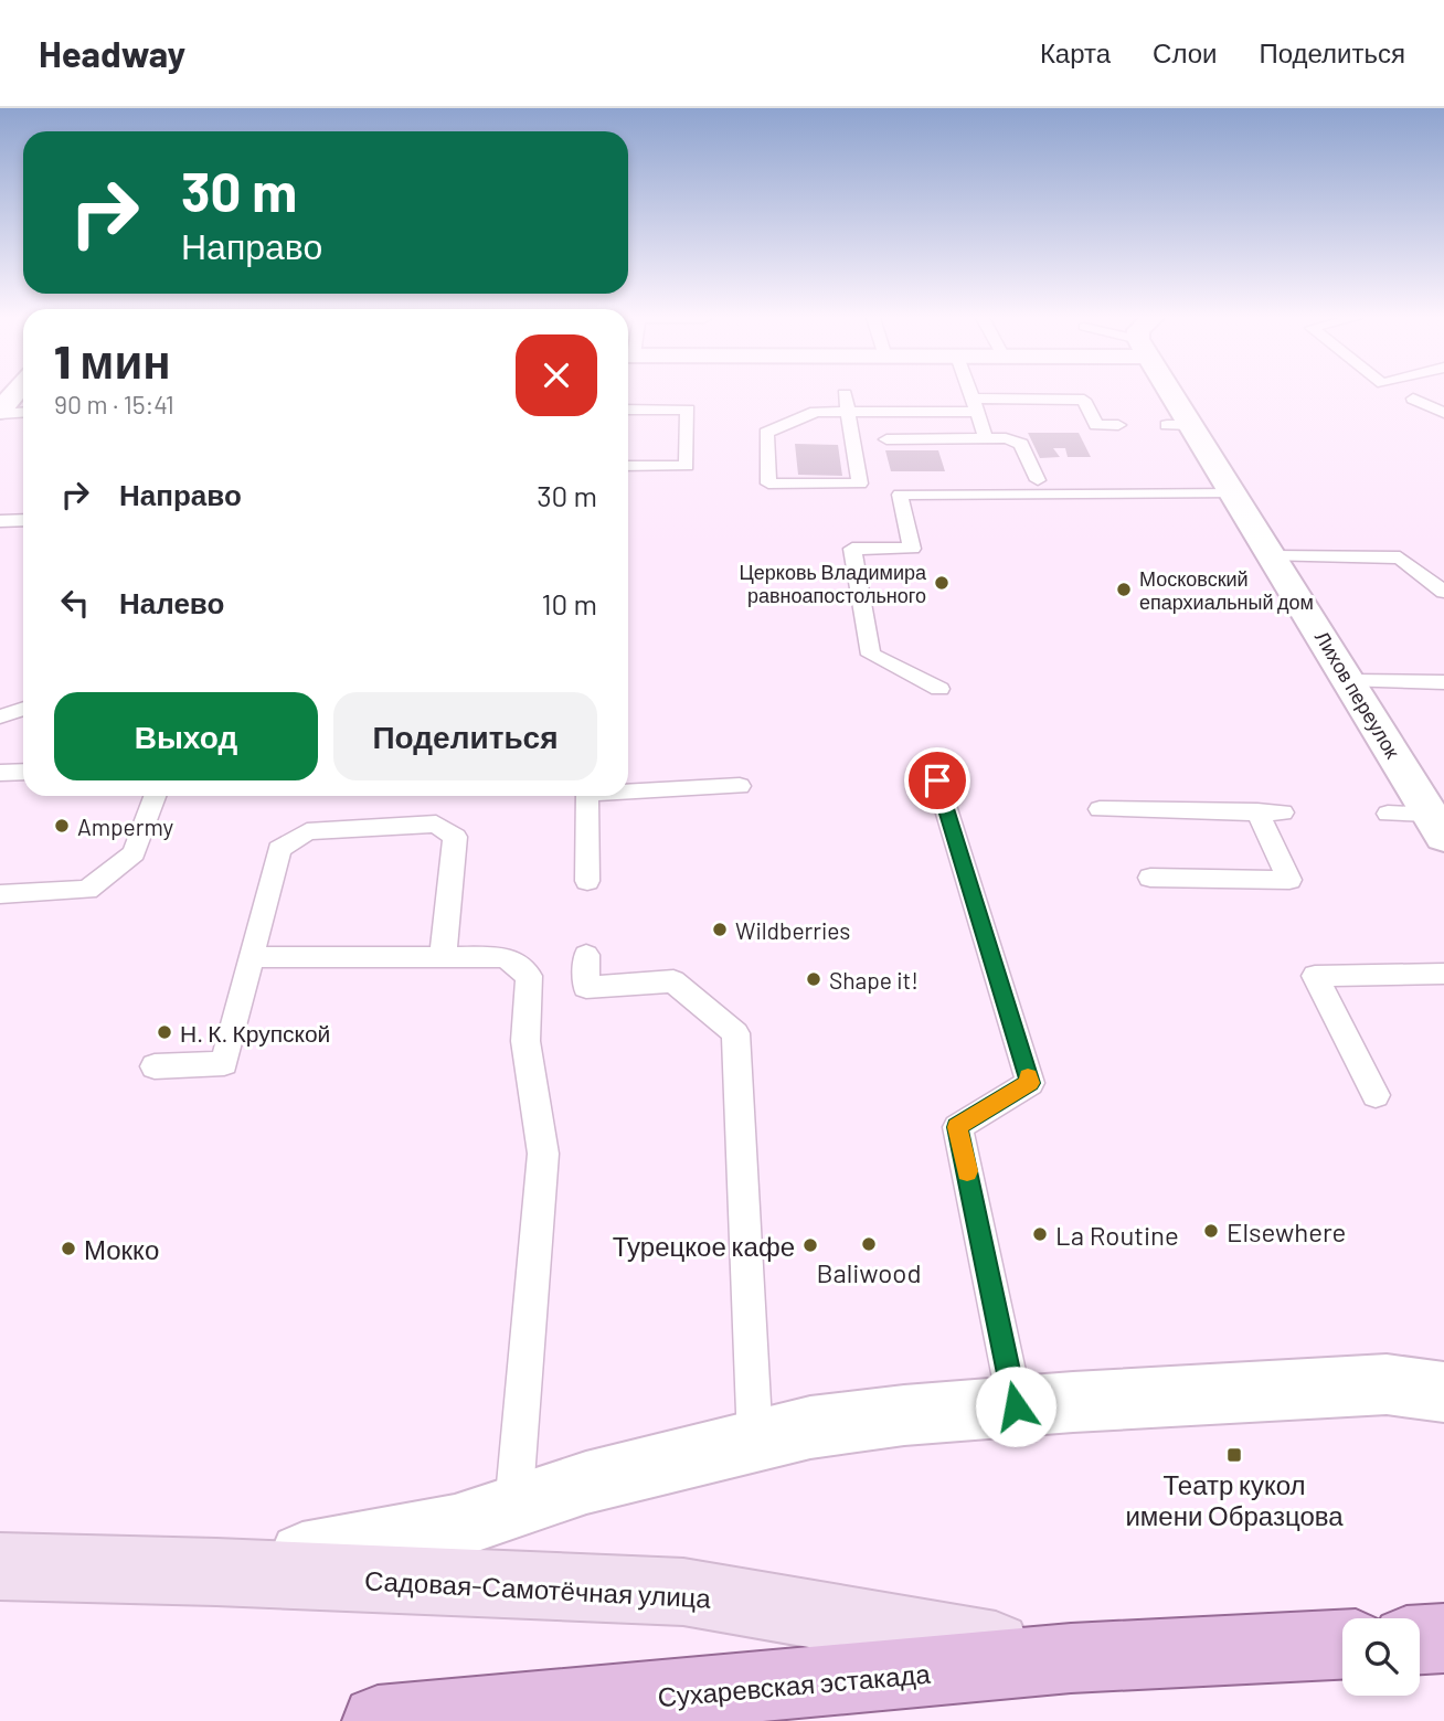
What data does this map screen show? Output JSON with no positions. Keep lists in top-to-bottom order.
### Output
{
  "streets": {
    "main road": ["Садовая-Самотёчная улица", "Сухаревская эстакада"],
    "street": ["Лихов переулок"]
  },
  "crossings": [
    ["Садовая-Самотёчная улица", "Сухаревская эстакада"]
  ],
  "places": {
    "other": [
      "Церковь Владимира равноапостольного",
      "Московский епархиальный дом",
      "Ampermy",
      "Wildberries",
      "Shape it!",
      "Н. К. Крупской",
      "Elsewhere",
      "La Routine",
      "Baliwood",
      "Турецкое кафе",
      "Мокко"
    ],
    "transit": ["Театр кукол имени Образцова"]
  },
  "page": {
    "header": "Headway",
    "nav": ["Карта", "Слои", "Поделиться"],
    "turn": ["30 m", "Направо"],
    "heading": ["1 мин", "90 m · 15:41"],
    "list": [
      {
        "name": "Направо",
        "value": "30 m"
      },
      {
        "name": "Налево",
        "value": "10 m"
      }
    ],
    "buttons": ["Выход", "Поделиться"]
  }
}
